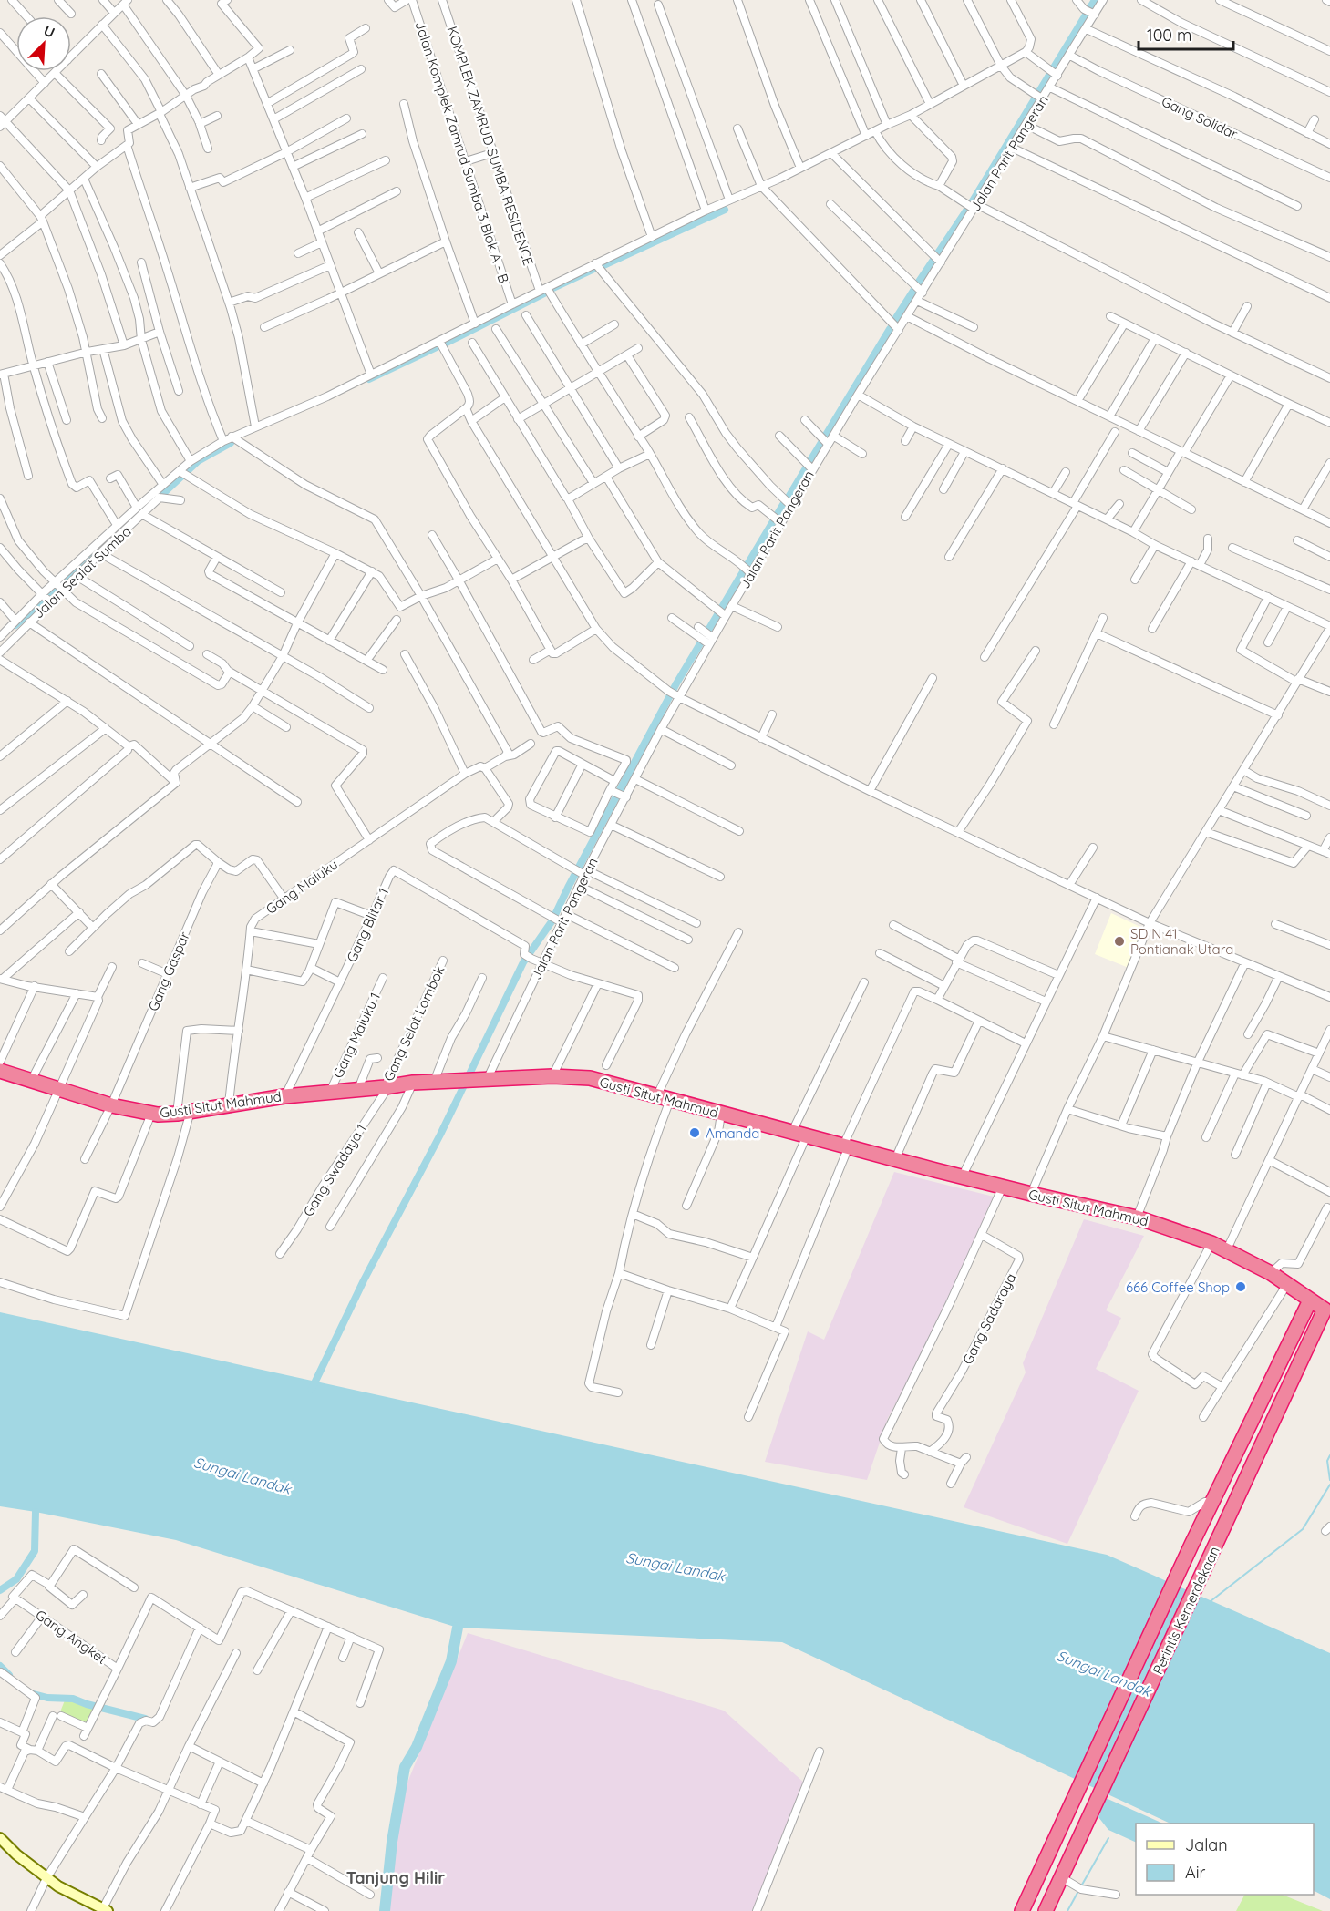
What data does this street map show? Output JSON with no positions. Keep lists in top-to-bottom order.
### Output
{
  "streets": {
    "highway": ["Gusti Situt Mahmud", "Perintis Kemerdekaan"],
    "street": [
      "Gang Solidar",
      "KOMPLEK ZAMRUD SUMBA RESIDENCE",
      "Jalan Komplek Zamrud Sumba 3 Blok A - B",
      "Jalan Parit Pangeran",
      "Jalan Sealat Sumba",
      "Gang Maluku",
      "Gang Blitar 1",
      "Gang Gaspar",
      "Gang Selat Lombok",
      "Gang Maluku 1",
      "Gang Swadaya 1",
      "Gang Sadaraya",
      "Gang Angket"
    ]
  },
  "crossings": [
    ["Gang Solidar", "Jalan Parit Pangeran"],
    ["KOMPLEK ZAMRUD SUMBA RESIDENCE", "Jalan Parit Pangeran"],
    ["Jalan Parit Pangeran", "Gang Blitar 1"],
    ["Jalan Parit Pangeran", "Gusti Situt Mahmud"],
    ["Gang Blitar 1", "Gusti Situt Mahmud"],
    ["Gang Gaspar", "Gusti Situt Mahmud"],
    ["Gang Selat Lombok", "Gusti Situt Mahmud"],
    ["Gang Selat Lombok", "Gang Swadaya 1"],
    ["Gang Maluku 1", "Gusti Situt Mahmud"],
    ["Gusti Situt Mahmud", "Gang Swadaya 1"],
    ["Gusti Situt Mahmud", "Perintis Kemerdekaan"]
  ],
  "districts": ["Tanjung Hilir"],
  "water": ["Sungai Landak"],
  "places": ["SD N 41 Pontianak Utara", "Amanda", "666 Coffee Shop"],
  "legend": ["Jalan", "Air"],
  "scale_bar": "100 m",
  "north": "top right"
}
